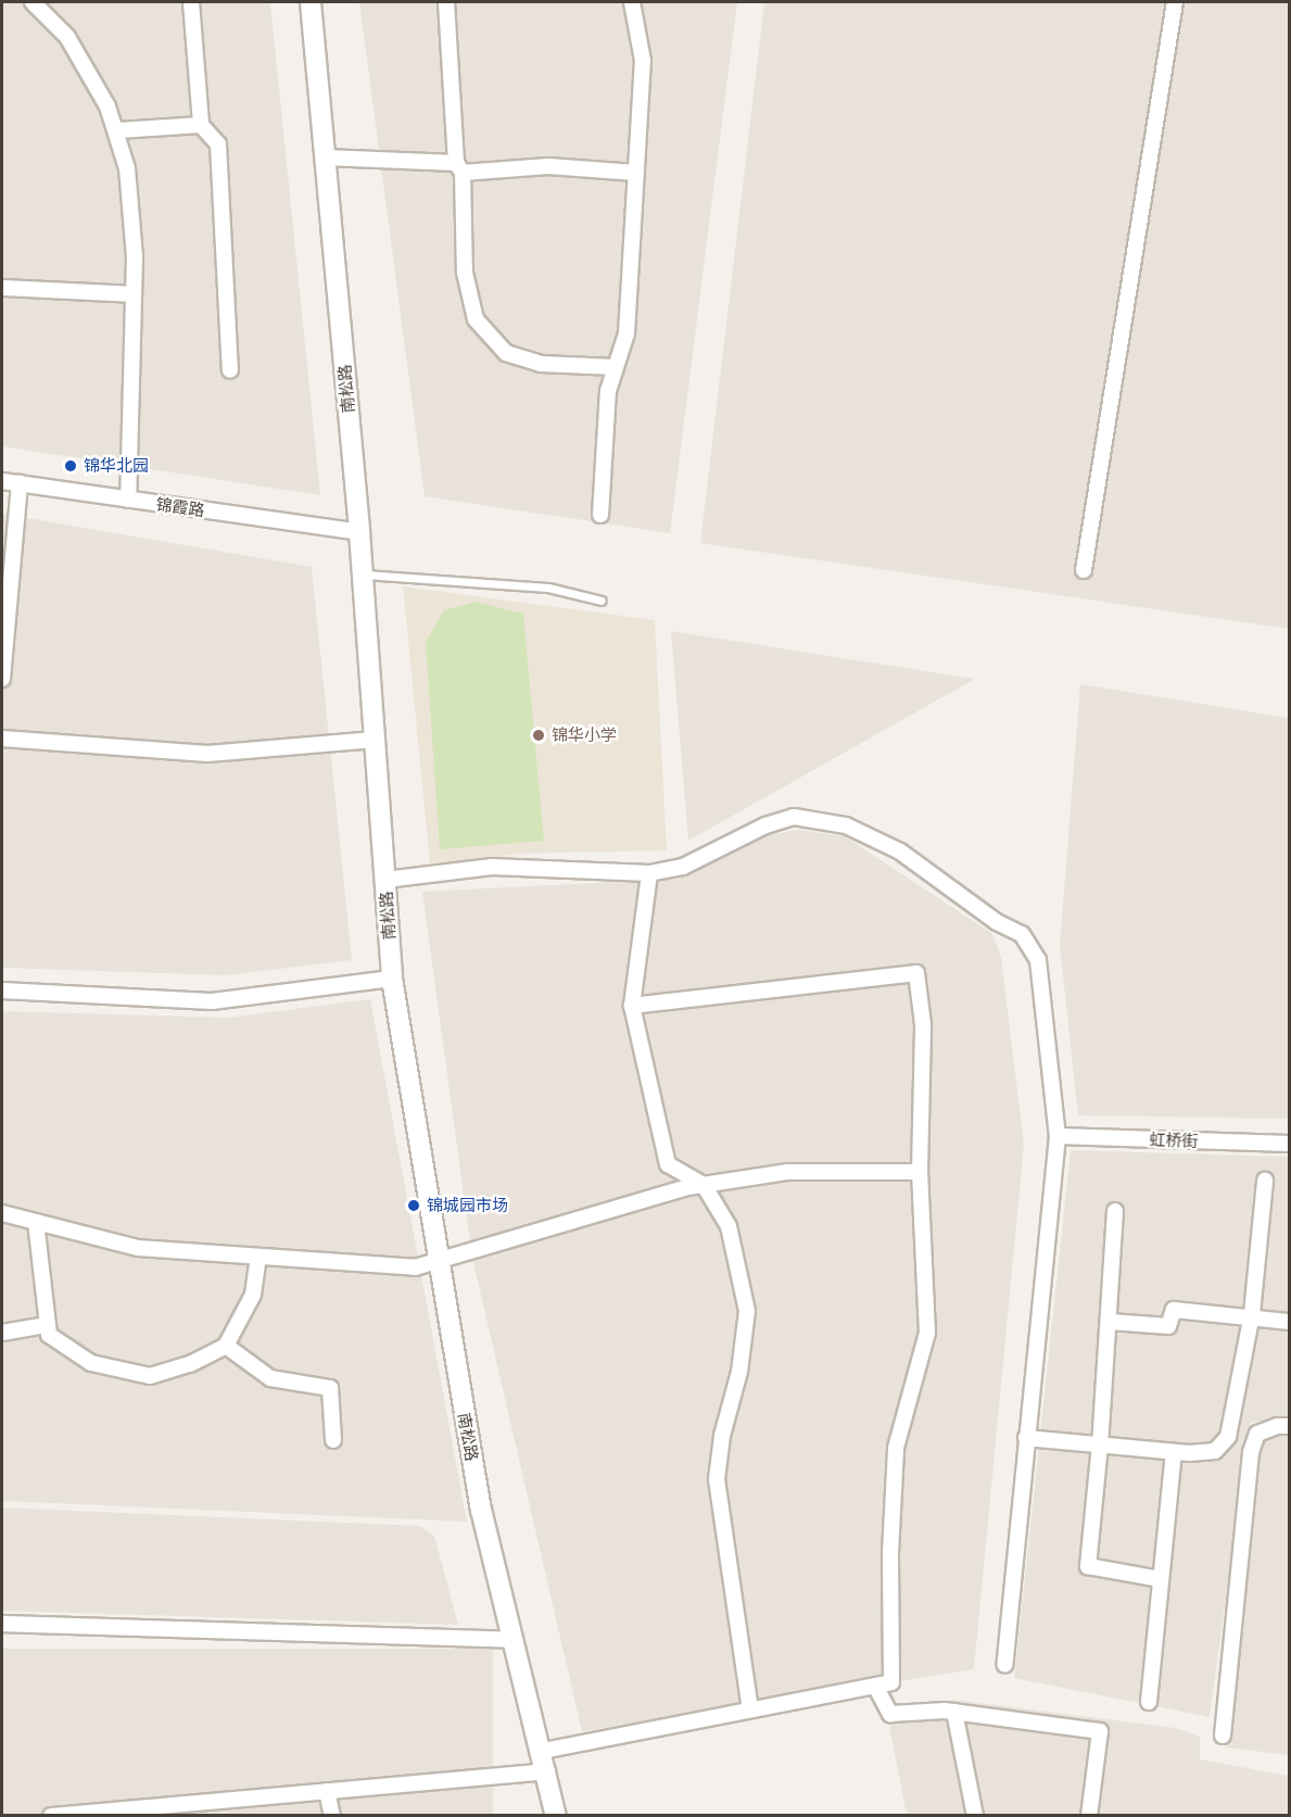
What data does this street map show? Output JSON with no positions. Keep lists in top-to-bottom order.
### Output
{
  "streets": {
    "street": ["南松路", "锦霞路", "虹桥街"]
  },
  "crossings": [
    ["南松路", "锦霞路"]
  ],
  "places": ["锦华北园", "锦华小学", "锦城园市场"]
}
